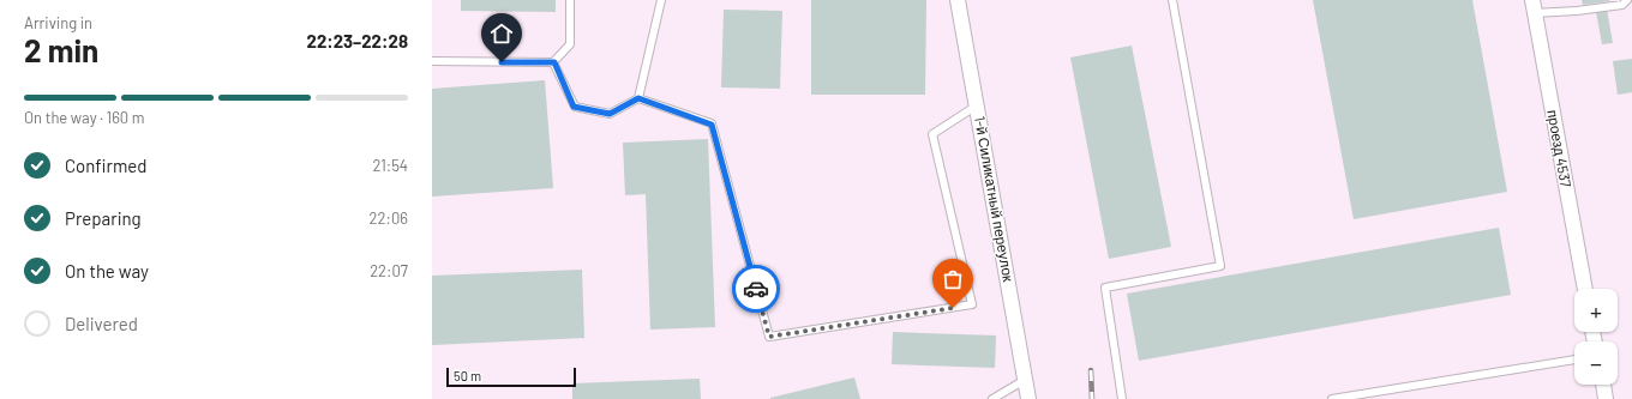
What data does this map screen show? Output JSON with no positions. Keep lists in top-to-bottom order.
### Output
{
  "streets": {
    "street": ["проезд 4537", "1-й Силикатный переулок"]
  },
  "scale_bar": "50 m",
  "page": {
    "heading": ["2 min", "Arriving in", "22:23–22:28"],
    "bar": "On the way · 160 m",
    "list": [
      ["Confirmed", "21:54"],
      ["Preparing", "22:06"],
      ["On the way", "22:07"],
      "Delivered"
    ],
    "map_buttons": ["+", "−"],
    "scale": "50 m"
  }
}
